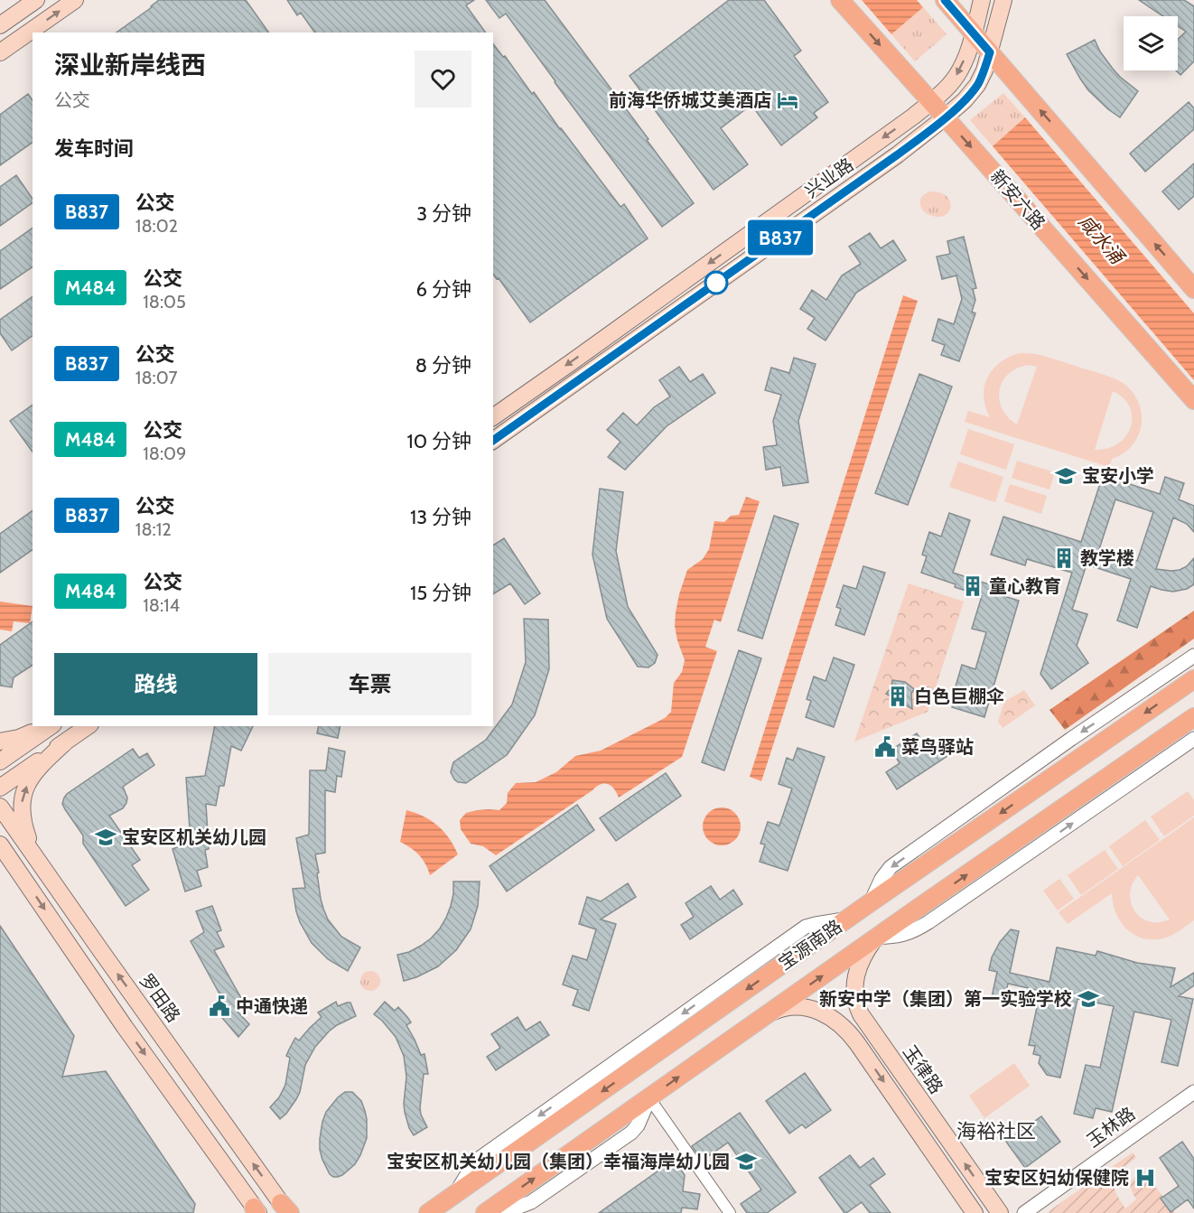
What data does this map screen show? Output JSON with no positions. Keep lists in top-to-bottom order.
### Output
{
  "streets": {
    "main road": [
      "兴业路",
      "新安六路",
      "宝源南路",
      "罗田路",
      "玉律路"
    ],
    "street": ["玉林路"]
  },
  "crossings": [
    ["兴业路", "新安六路"],
    ["宝源南路", "玉律路"]
  ],
  "districts": ["海裕社区"],
  "water": ["咸水涌"],
  "places": {
    "hotel": ["前海华侨城艾美酒店"],
    "school or university": [
      "宝安小学",
      "宝安区机关幼儿园",
      "新安中学（集团）第一实验学校",
      "宝安区机关幼儿园（集团）幸福海岸幼儿园"
    ],
    "building": ["教学楼", "童心教育", "白色巨棚伞"],
    "public building": ["菜鸟驿站", "中通快递"],
    "hospital": ["宝安区妇幼保健院"]
  },
  "lines": ["bus line B837"],
  "page": {
    "on_map": "B837",
    "heading": [
      ["深业新岸线西", "公交"],
      "发车时间"
    ],
    "list": [
      {
        "mark": "B837",
        "name": "公交",
        "note": "18:02",
        "value": "3 分钟"
      },
      {
        "mark": "M484",
        "name": "公交",
        "note": "18:05",
        "value": "6 分钟"
      },
      {
        "mark": "B837",
        "name": "公交",
        "note": "18:07",
        "value": "8 分钟"
      },
      {
        "mark": "M484",
        "name": "公交",
        "note": "18:09",
        "value": "10 分钟"
      },
      {
        "mark": "B837",
        "name": "公交",
        "note": "18:12",
        "value": "13 分钟"
      },
      {
        "mark": "M484",
        "name": "公交",
        "note": "18:14",
        "value": "15 分钟"
      }
    ],
    "buttons": ["路线", "车票"]
  }
}
